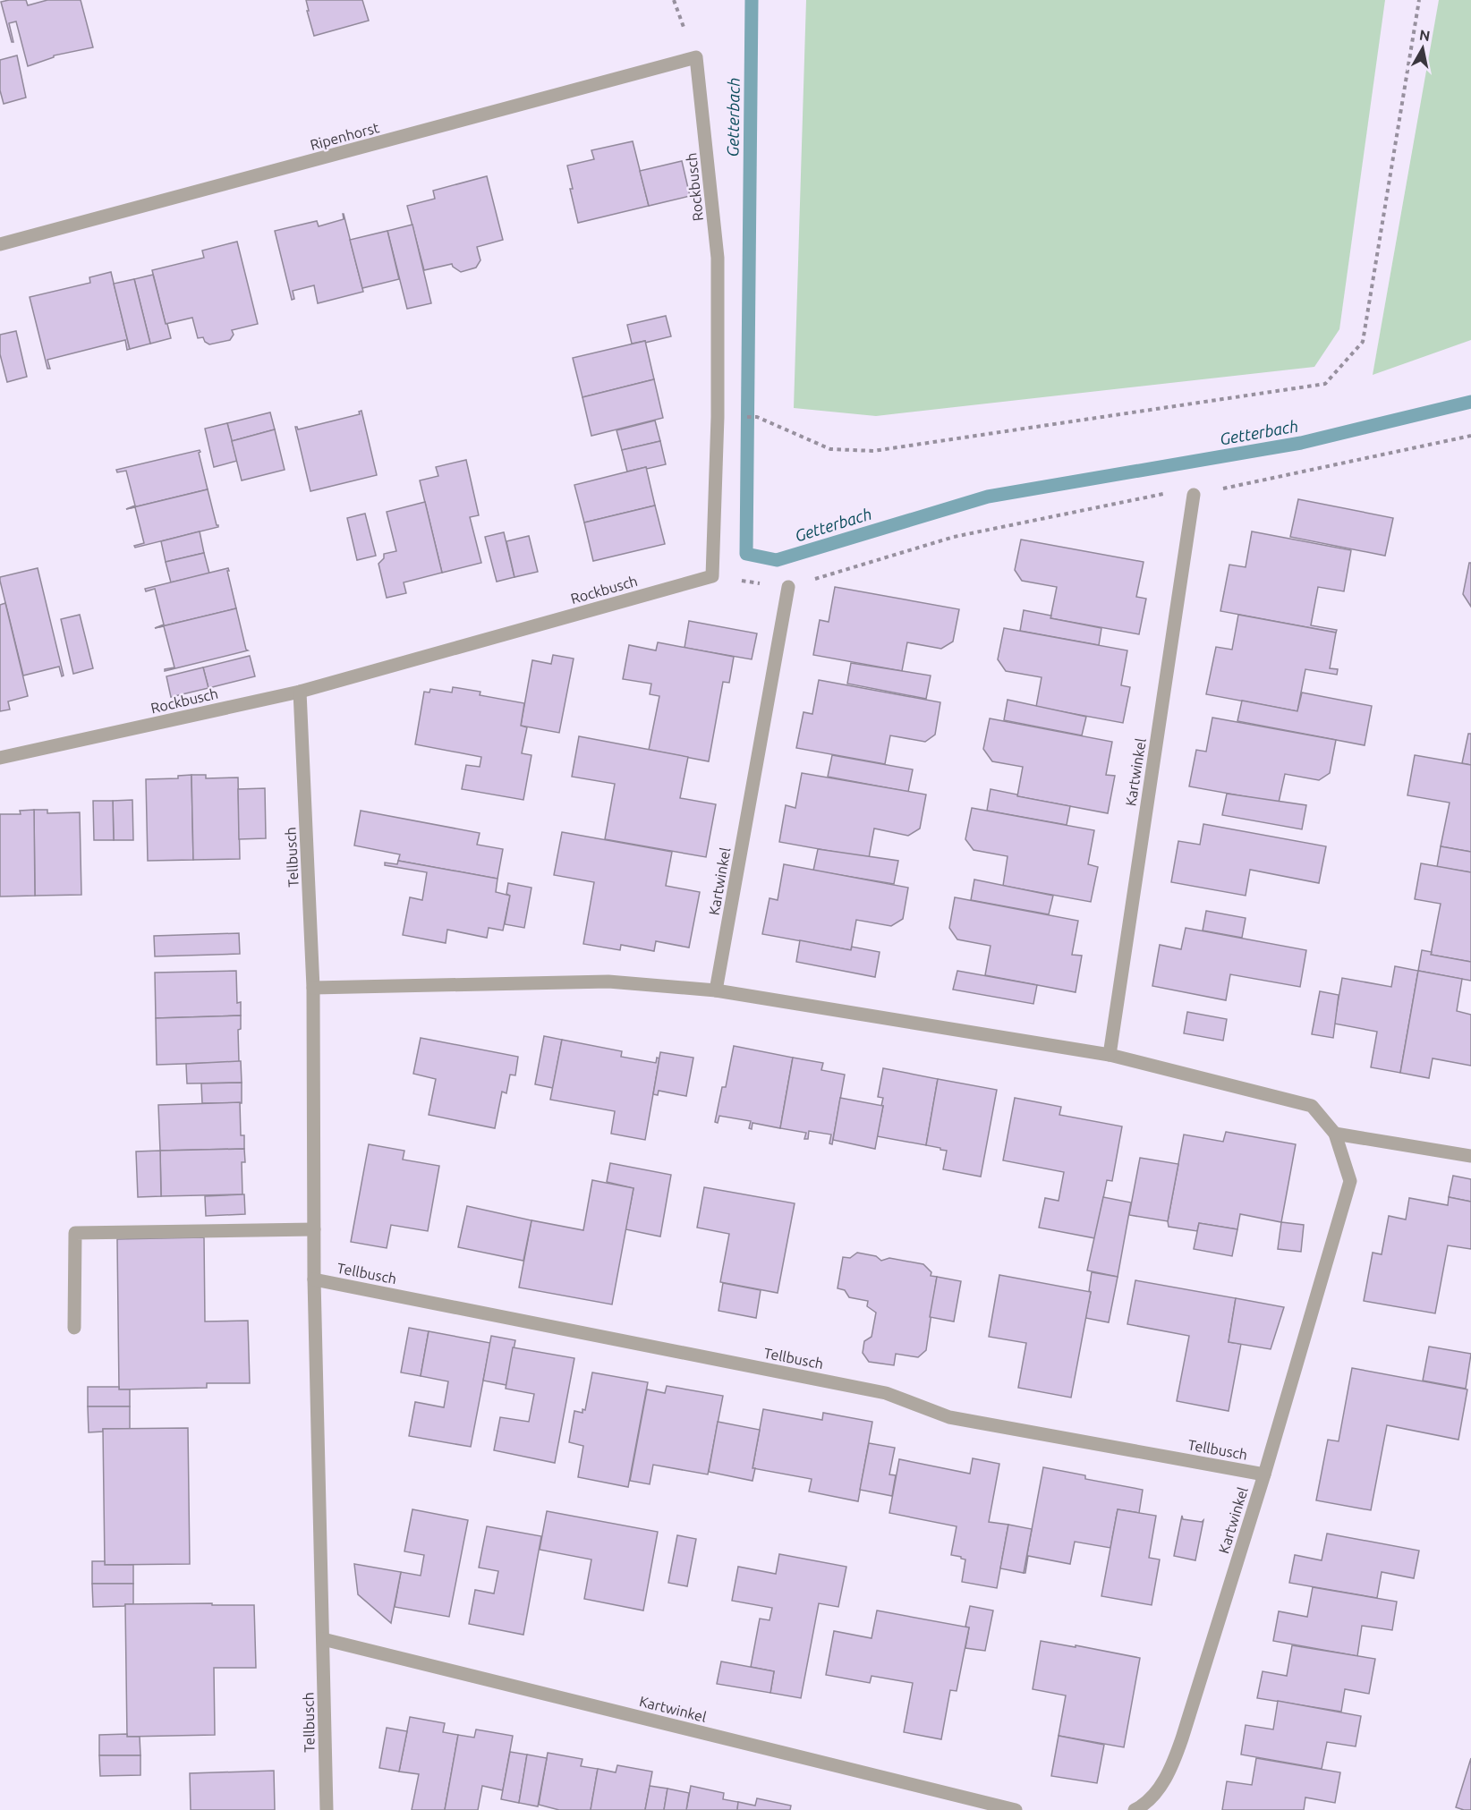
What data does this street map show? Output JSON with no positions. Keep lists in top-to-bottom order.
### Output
{
  "streets": {
    "street": [
      "Ripenhorst",
      "Rockbusch",
      "Kartwinkel",
      "Tellbusch"
    ]
  },
  "crossings": [
    ["Ripenhorst", "Rockbusch"],
    ["Rockbusch", "Tellbusch"],
    ["Kartwinkel", "Tellbusch"]
  ],
  "water": ["Getterbach"],
  "north": "top"
}
